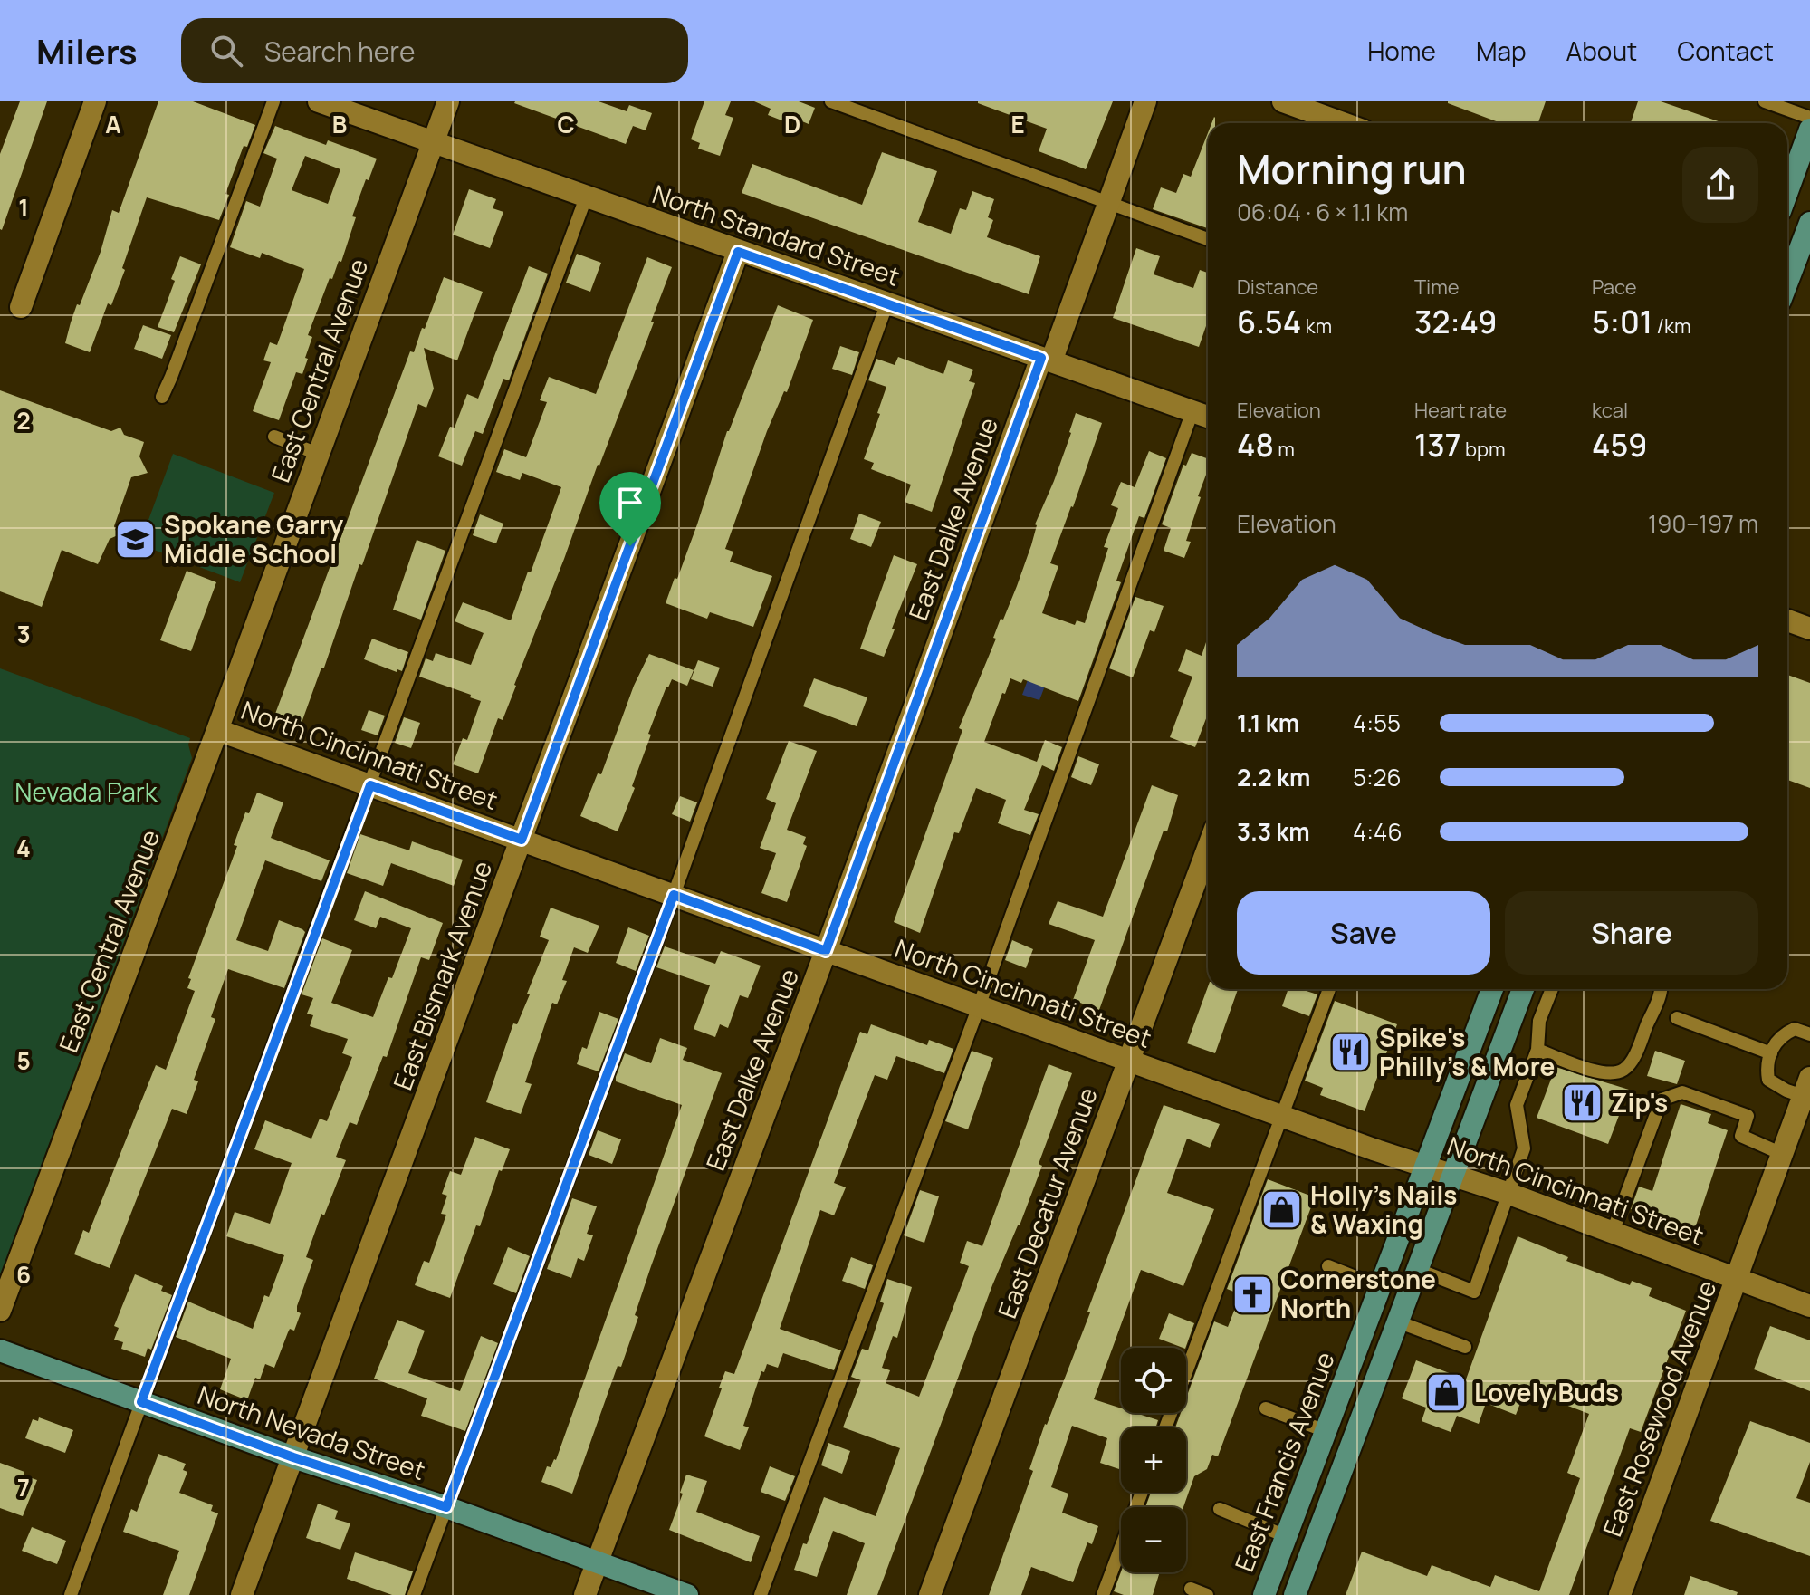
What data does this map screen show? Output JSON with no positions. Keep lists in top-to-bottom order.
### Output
{
  "streets": {
    "main road": ["North Nevada Street", "East Francis Avenue"],
    "street": [
      "North Standard Street",
      "East Central Avenue",
      "East Dalke Avenue",
      "North Cincinnati Street",
      "East Bismark Avenue",
      "East Decatur Avenue",
      "East Rosewood Avenue"
    ]
  },
  "crossings": [
    ["North Standard Street", "East Central Avenue"],
    ["North Standard Street", "East Dalke Avenue"],
    ["North Standard Street", "East Bismark Avenue"],
    ["East Central Avenue", "North Cincinnati Street"],
    ["East Dalke Avenue", "North Cincinnati Street"],
    ["East Dalke Avenue", "North Nevada Street"],
    ["North Cincinnati Street", "East Bismark Avenue"],
    ["North Cincinnati Street", "East Decatur Avenue"],
    ["North Cincinnati Street", "East Rosewood Avenue"],
    ["North Cincinnati Street", "East Francis Avenue"],
    ["East Bismark Avenue", "North Nevada Street"]
  ],
  "parks": ["Nevada Park"],
  "places": {
    "school or university": ["Spokane Garry Middle School"],
    "restaurant": ["Spike's Philly's & More", "Zip's"],
    "shop": ["Holly's Nails & Waxing", "Lovely Buds"],
    "church": ["Cornerstone North"]
  },
  "page": {
    "header": "Milers",
    "search": "Search here",
    "nav": [
      "Home",
      "Map",
      "About",
      "Contact"
    ],
    "heading": ["Morning run", "06:04 · 6 × 1.1 km"],
    "stats": [
      ["Distance", "6.54 km"],
      ["Time", "32:49"],
      ["Pace", "5:01 /km"],
      ["Elevation", "48 m"],
      ["Heart rate", "137 bpm"],
      ["kcal", "459"]
    ],
    "chart": ["Elevation", "190–197 m"],
    "list": [
      {
        "name": "1.1 km",
        "note": "4:55"
      },
      {
        "name": "2.2 km",
        "note": "5:26"
      },
      {
        "name": "3.3 km",
        "note": "4:46"
      }
    ],
    "buttons": ["Save", "Share"],
    "map_buttons": ["+", "−"]
  },
  "grid": {
    "columns": [
      "A",
      "B",
      "C",
      "D",
      "E"
    ],
    "rows": [
      "1",
      "2",
      "3",
      "4",
      "5",
      "6",
      "7"
    ]
  }
}
